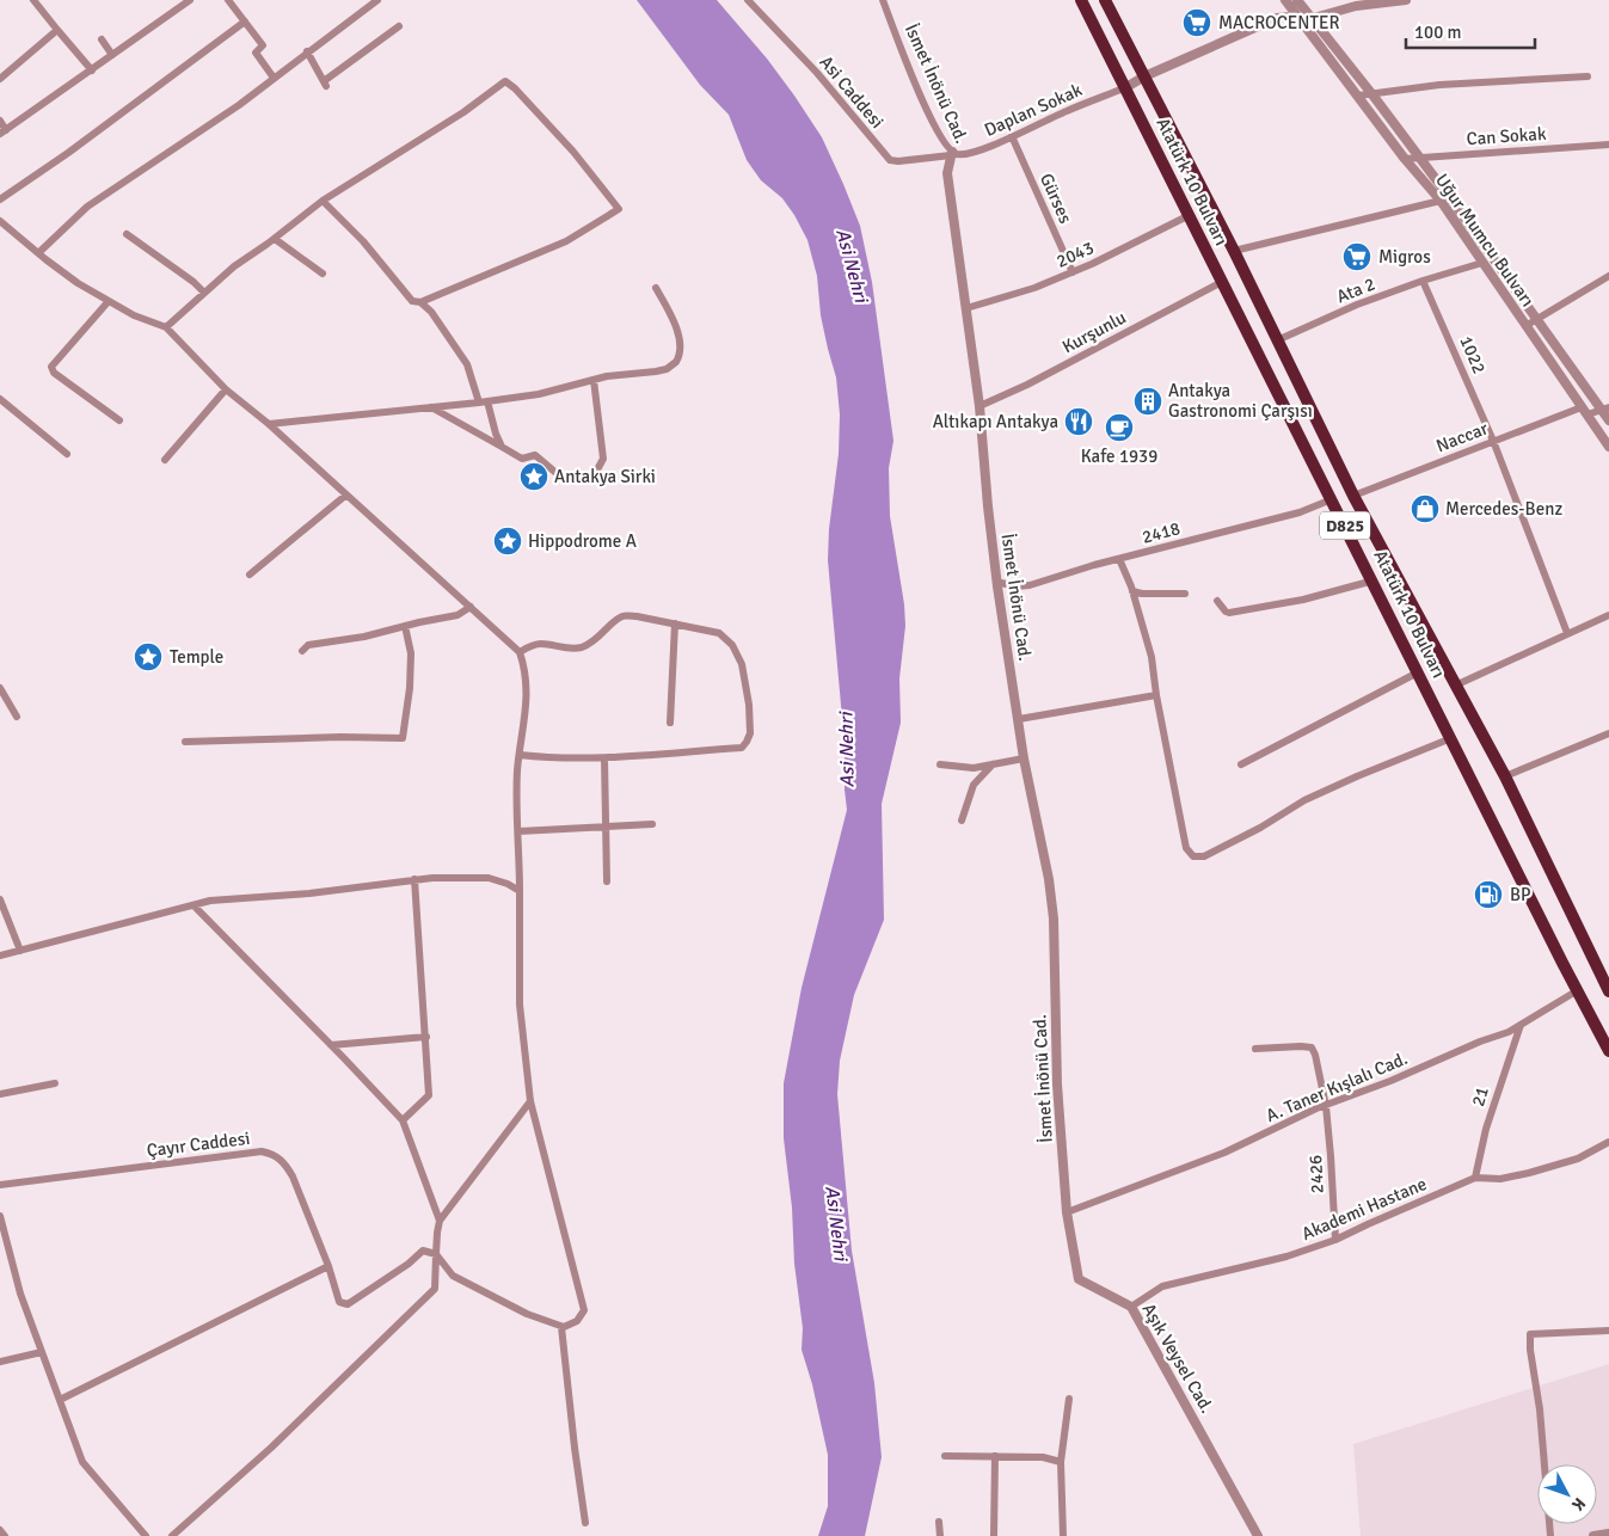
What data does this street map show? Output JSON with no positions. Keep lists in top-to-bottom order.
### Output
{
  "streets": {
    "highway": ["Atatürk 10 Bulvarı", "D825"],
    "street": [
      "İsmet İnönü Cad.",
      "Asi Caddesi",
      "Daplan Sokak",
      "Can Sokak",
      "Gürses",
      "Uğur Mumcu Bulvarı",
      "2043",
      "Ata 2",
      "Kurşunlu",
      "1022",
      "Naccar",
      "2418",
      "A. Taner Kışlalı Cad.",
      "21",
      "Çayır Caddesi",
      "2426",
      "Akademi Hastane",
      "Aşık Veysel Cad."
    ]
  },
  "crossings": [
    ["İsmet İnönü Cad.", "Asi Caddesi"],
    ["İsmet İnönü Cad.", "Daplan Sokak"],
    ["İsmet İnönü Cad.", "2043"],
    ["İsmet İnönü Cad.", "Kurşunlu"],
    ["İsmet İnönü Cad.", "2418"],
    ["İsmet İnönü Cad.", "A. Taner Kışlalı Cad."],
    ["İsmet İnönü Cad.", "Aşık Veysel Cad."],
    ["Asi Caddesi", "Daplan Sokak"],
    ["Daplan Sokak", "Atatürk 10 Bulvarı"],
    ["Daplan Sokak", "Gürses"],
    ["Can Sokak", "Uğur Mumcu Bulvarı"],
    ["Atatürk 10 Bulvarı", "2043"],
    ["Atatürk 10 Bulvarı", "Ata 2"],
    ["Atatürk 10 Bulvarı", "Kurşunlu"],
    ["Atatürk 10 Bulvarı", "Naccar"],
    ["Atatürk 10 Bulvarı", "2418"],
    ["Atatürk 10 Bulvarı", "A. Taner Kışlalı Cad."],
    ["Gürses", "2043"],
    ["Uğur Mumcu Bulvarı", "Ata 2"],
    ["Uğur Mumcu Bulvarı", "Naccar"],
    ["Ata 2", "1022"],
    ["1022", "Naccar"],
    ["A. Taner Kışlalı Cad.", "21"],
    ["A. Taner Kışlalı Cad.", "2426"],
    ["A. Taner Kışlalı Cad.", "Aşık Veysel Cad."],
    ["21", "Akademi Hastane"],
    ["2426", "Akademi Hastane"],
    ["Akademi Hastane", "Aşık Veysel Cad."]
  ],
  "water": ["Asi Nehri"],
  "places": {
    "supermarket": ["MACROCENTER", "Migros"],
    "building": ["Antakya Gastronomi Çarşısı"],
    "restaurant": ["Altıkapı Antakya"],
    "cafe": ["Kafe 1939"],
    "place": ["Antakya Sirki", "Hippodrome A", "Temple"],
    "shop": ["Mercedes-Benz"],
    "fuel station": ["BP"]
  },
  "scale_bar": "100 m",
  "north": "bottom right"
}
